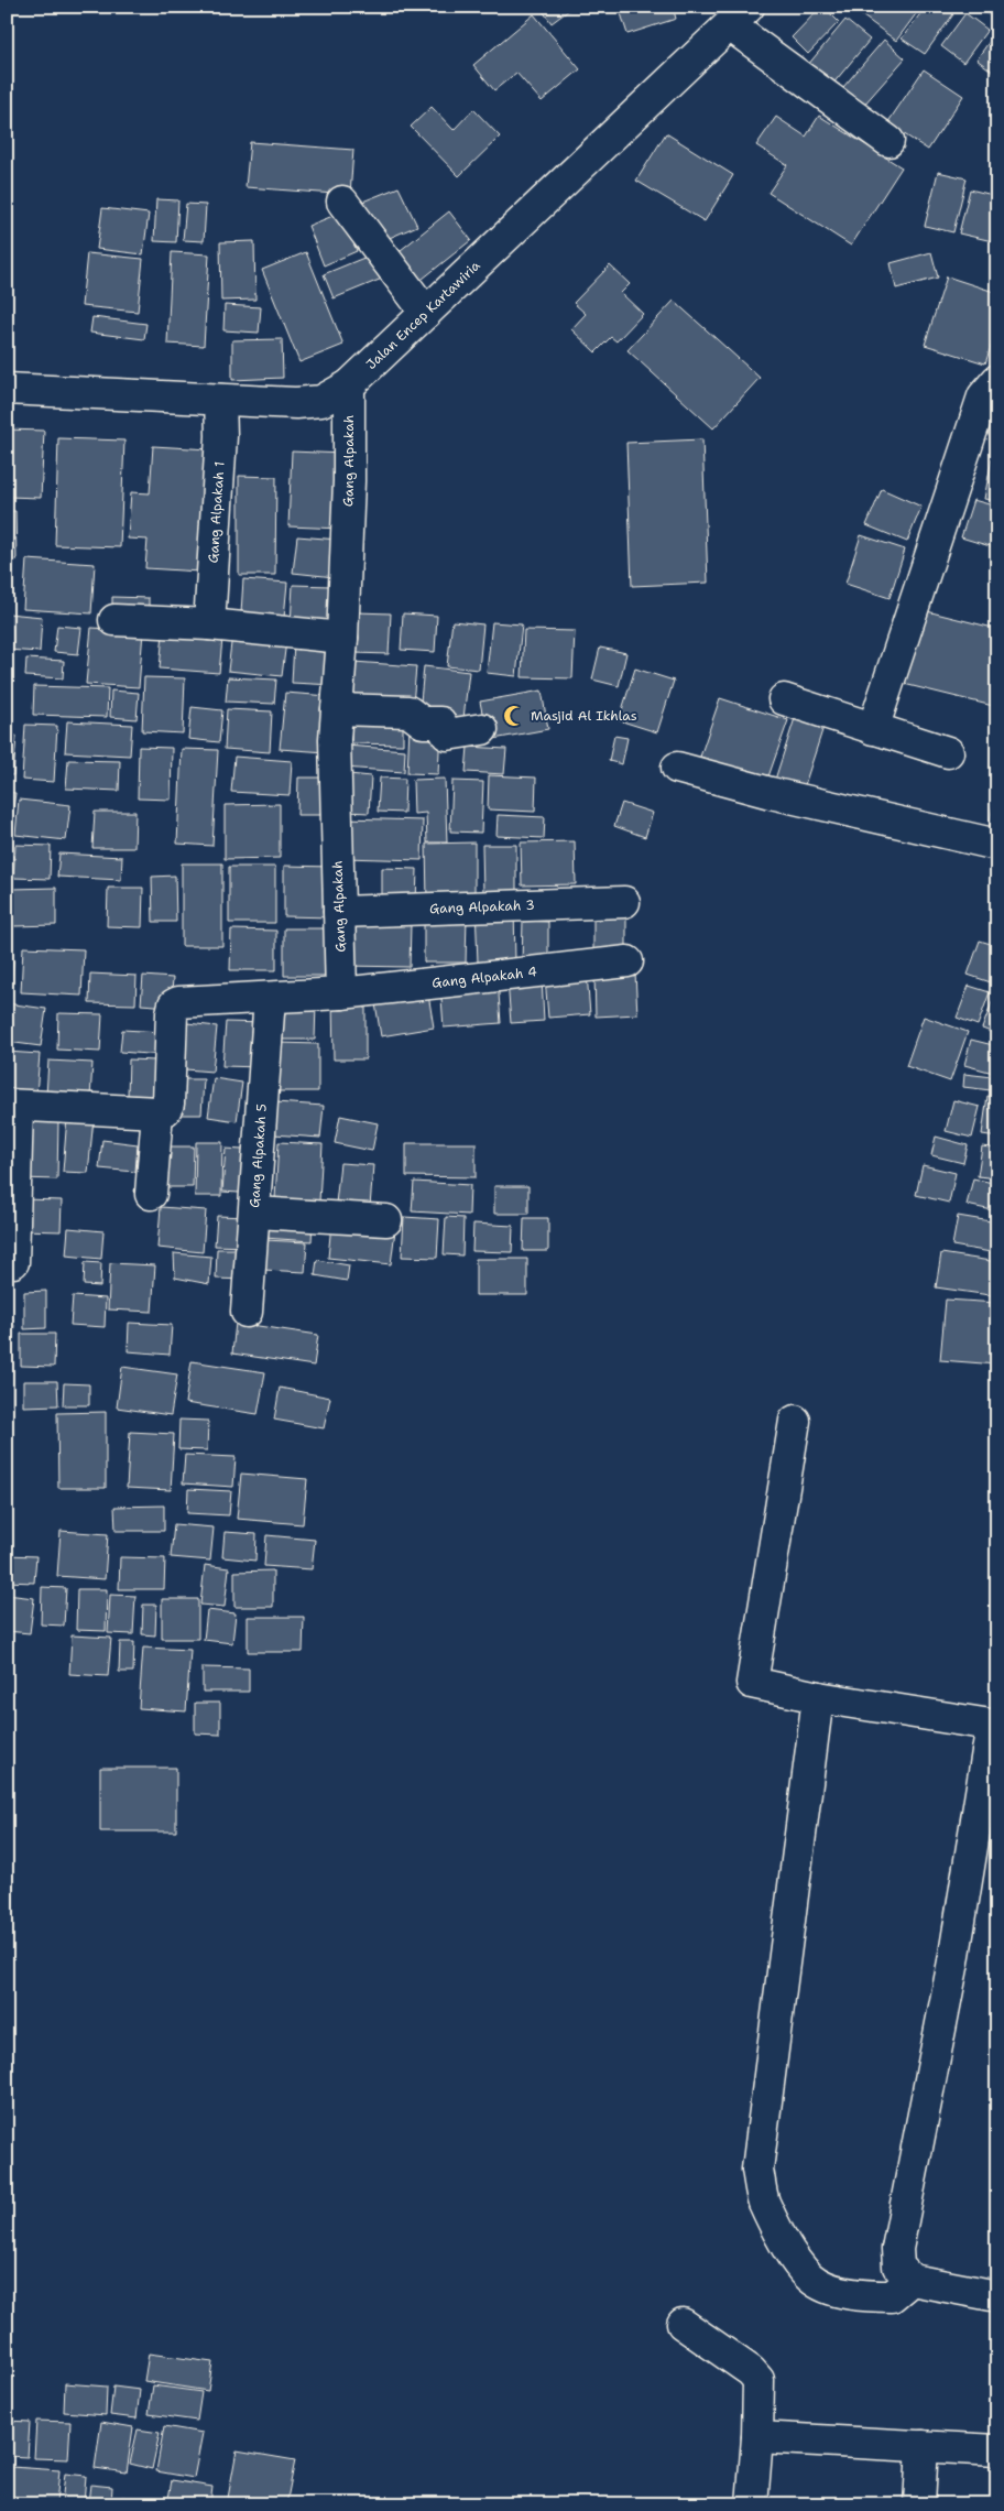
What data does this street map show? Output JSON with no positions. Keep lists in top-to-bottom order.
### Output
{
  "streets": {
    "street": [
      "Jalan Encep Kartawiria",
      "Gang Alpakah",
      "Gang Alpakah 1",
      "Gang Alpakah 3",
      "Gang Alpakah 4",
      "Gang Alpakah 5"
    ]
  },
  "crossings": [
    ["Jalan Encep Kartawiria", "Gang Alpakah"],
    ["Jalan Encep Kartawiria", "Gang Alpakah 1"],
    ["Gang Alpakah", "Gang Alpakah 3"],
    ["Gang Alpakah", "Gang Alpakah 4"]
  ],
  "places": {
    "mosque": ["Masjid Al Ikhlas"]
  }
}
